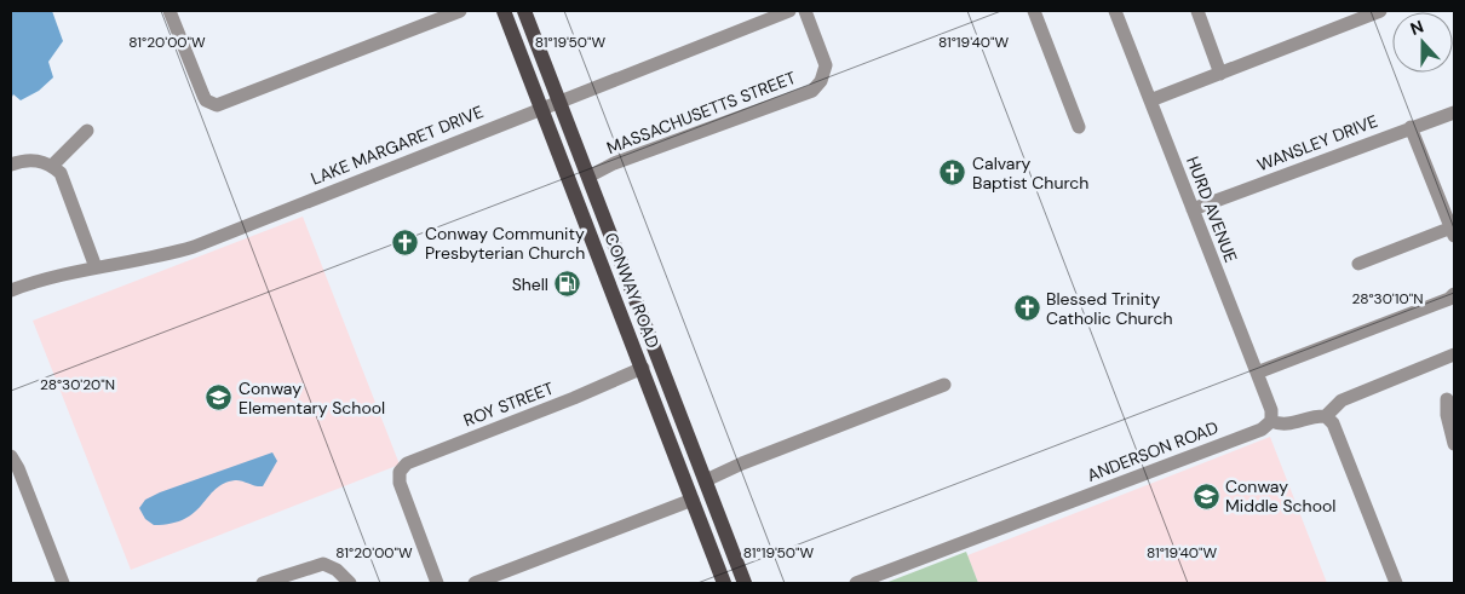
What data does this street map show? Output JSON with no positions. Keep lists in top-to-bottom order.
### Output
{
  "streets": {
    "main road": ["CONWAY ROAD"],
    "street": [
      "MASSACHUSETTS STREET",
      "WANSLEY DRIVE",
      "LAKE MARGARET DRIVE",
      "HURD AVENUE",
      "ROY STREET",
      "ANDERSON ROAD"
    ]
  },
  "crossings": [
    ["MASSACHUSETTS STREET", "CONWAY ROAD"],
    ["WANSLEY DRIVE", "HURD AVENUE"],
    ["LAKE MARGARET DRIVE", "CONWAY ROAD"],
    ["HURD AVENUE", "ANDERSON ROAD"],
    ["CONWAY ROAD", "ROY STREET"]
  ],
  "places": {
    "church": ["Calvary Baptist Church", "Conway Community Presbyterian Church", "Blessed Trinity Catholic Church"],
    "fuel station": ["Shell"],
    "school or university": ["Conway Elementary School", "Conway Middle School"]
  },
  "north": "top",
  "coordinates": [
    "81°20'00\"W",
    "81°19'50\"W",
    "81°19'40\"W",
    "28°30'10\"N",
    "28°30'20\"N"
  ]
}
